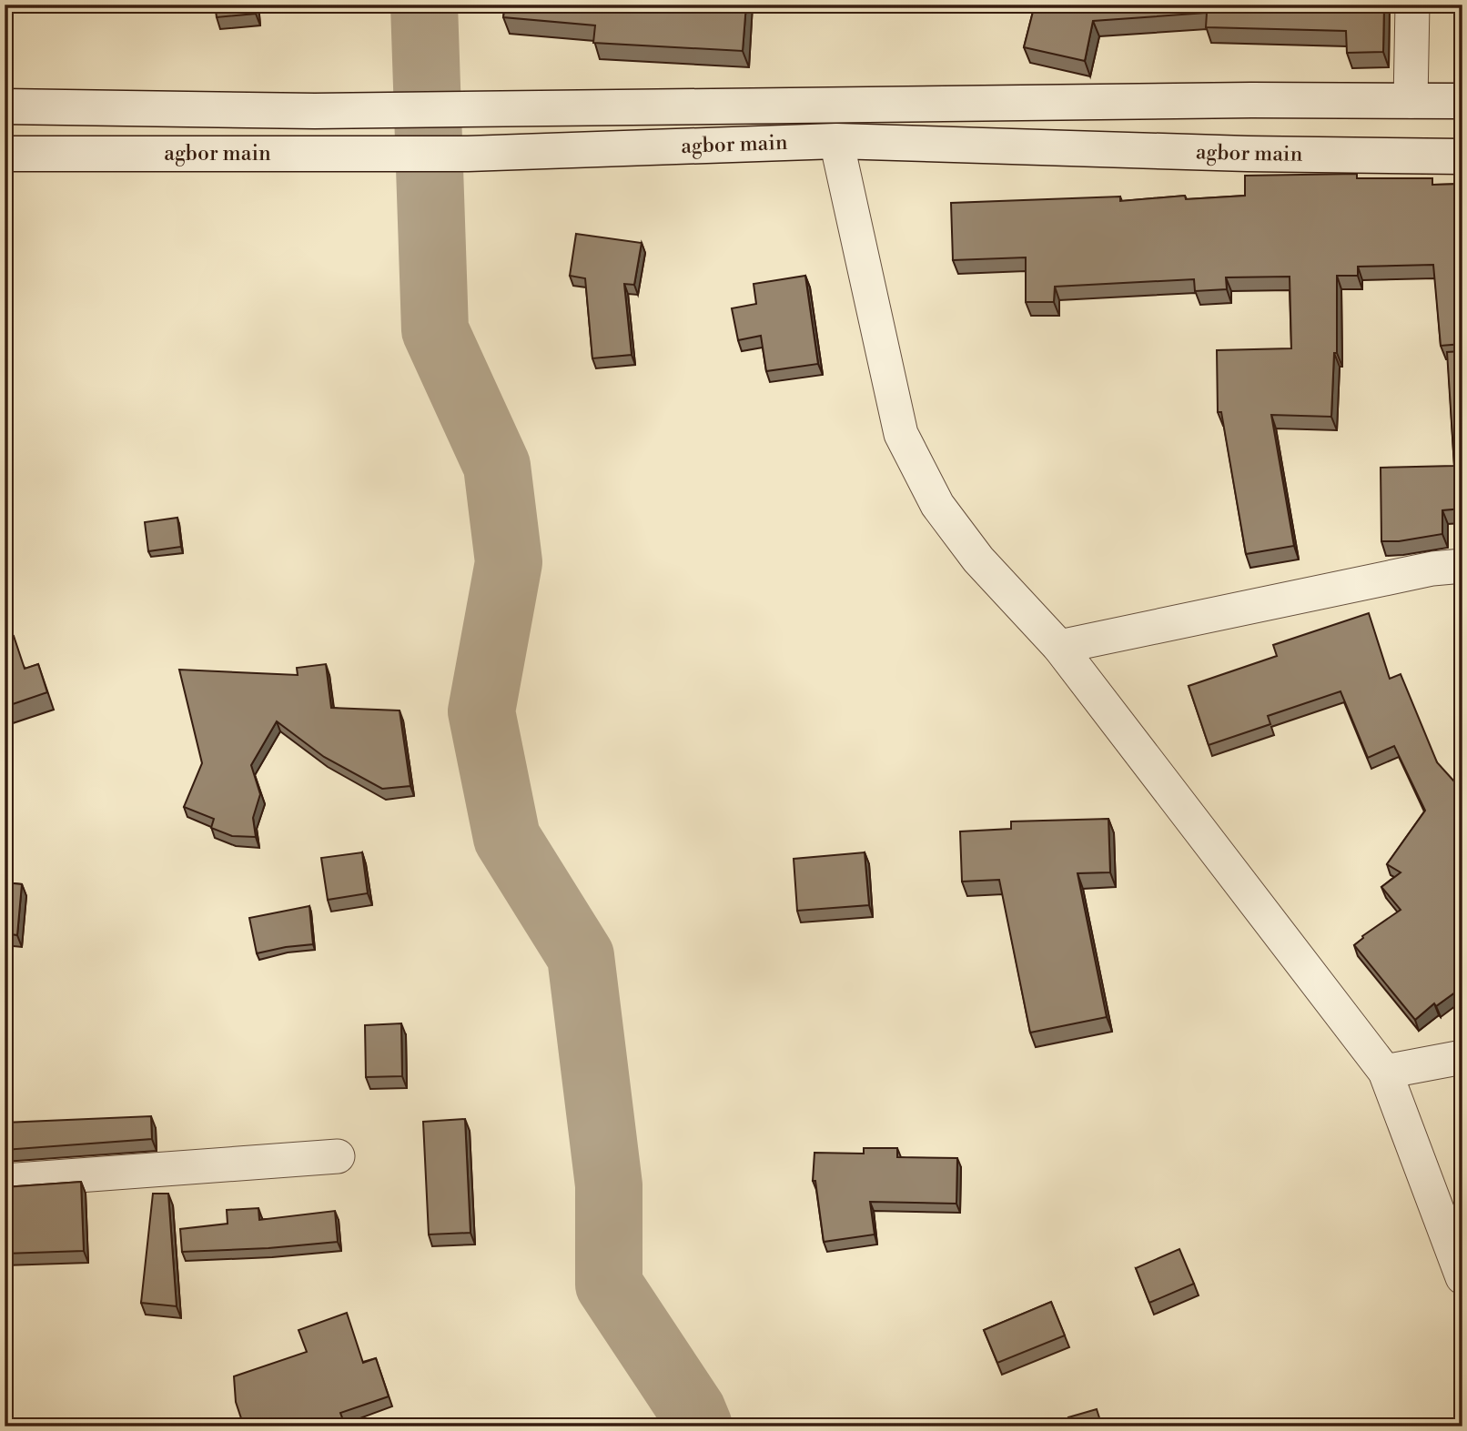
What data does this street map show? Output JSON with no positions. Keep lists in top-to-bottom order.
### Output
{
  "streets": {
    "main road": ["agbor main"]
  }
}
